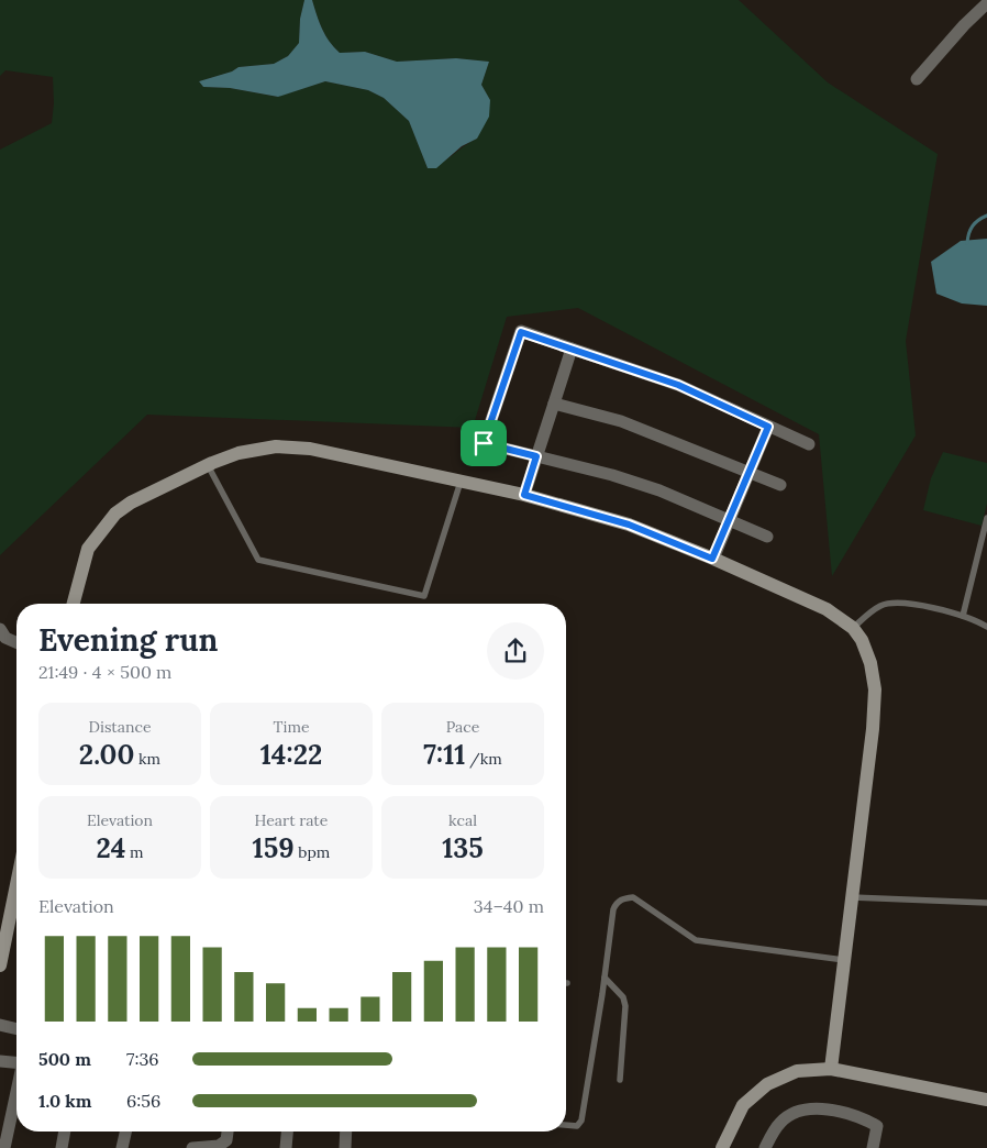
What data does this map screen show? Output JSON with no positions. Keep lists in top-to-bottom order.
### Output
{
  "page": {
    "heading": ["Evening run", "21:49 · 4 × 500 m"],
    "stats": [
      ["Distance", "2.00 km"],
      ["Time", "14:22"],
      ["Pace", "7:11 /km"],
      ["Elevation", "24 m"],
      ["Heart rate", "159 bpm"],
      ["kcal", "135"]
    ],
    "chart": ["Elevation", "34–40 m"],
    "list": [
      {
        "name": "500 m",
        "note": "7:36"
      },
      {
        "name": "1.0 km",
        "note": "6:56"
      }
    ]
  }
}
